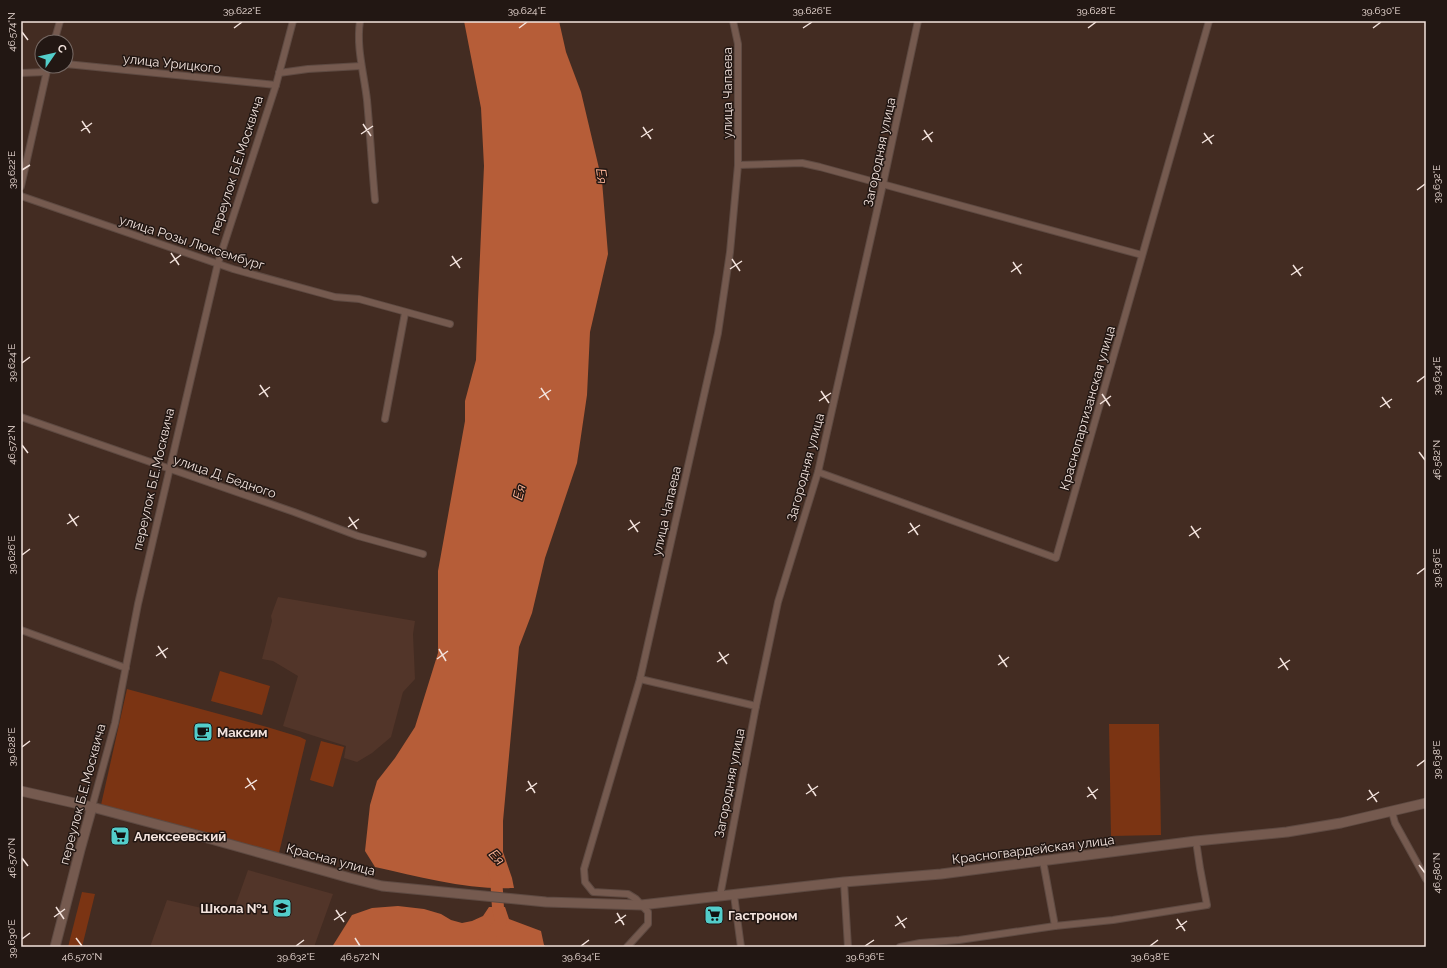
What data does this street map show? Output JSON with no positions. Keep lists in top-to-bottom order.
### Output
{
  "streets": {
    "street": [
      "улица Урицкого",
      "улица Чапаева",
      "Загородняя улица",
      "переулок Б.Е.Москвича",
      "улица Розы Люксембург",
      "Краснопартизанская улица",
      "улица Д. Бедного",
      "Красногвардейская улица",
      "Красная улица"
    ]
  },
  "crossings": [
    ["улица Урицкого", "переулок Б.Е.Москвича"],
    ["улица Чапаева", "Красногвардейская улица"],
    ["улица Чапаева", "Красная улица"],
    ["Загородняя улица", "Краснопартизанская улица"],
    ["Загородняя улица", "Красногвардейская улица"],
    ["переулок Б.Е.Москвича", "улица Розы Люксембург"],
    ["переулок Б.Е.Москвича", "улица Д. Бедного"],
    ["переулок Б.Е.Москвича", "Красная улица"],
    ["Красногвардейская улица", "Красная улица"]
  ],
  "water": ["Ея"],
  "places": {
    "cafe": ["Максим"],
    "supermarket": ["Алексеевский", "Гастроном"],
    "school or university": ["Школа №1"]
  },
  "north": "top right",
  "coordinates": [
    "39.622°E",
    "39.624°E",
    "39.626°E",
    "39.628°E",
    "39.630°E",
    "46.574°N",
    "39.632°E",
    "39.634°E",
    "46.572°N",
    "46.582°N",
    "39.636°E",
    "39.638°E",
    "46.570°N",
    "46.580°N"
  ]
}
